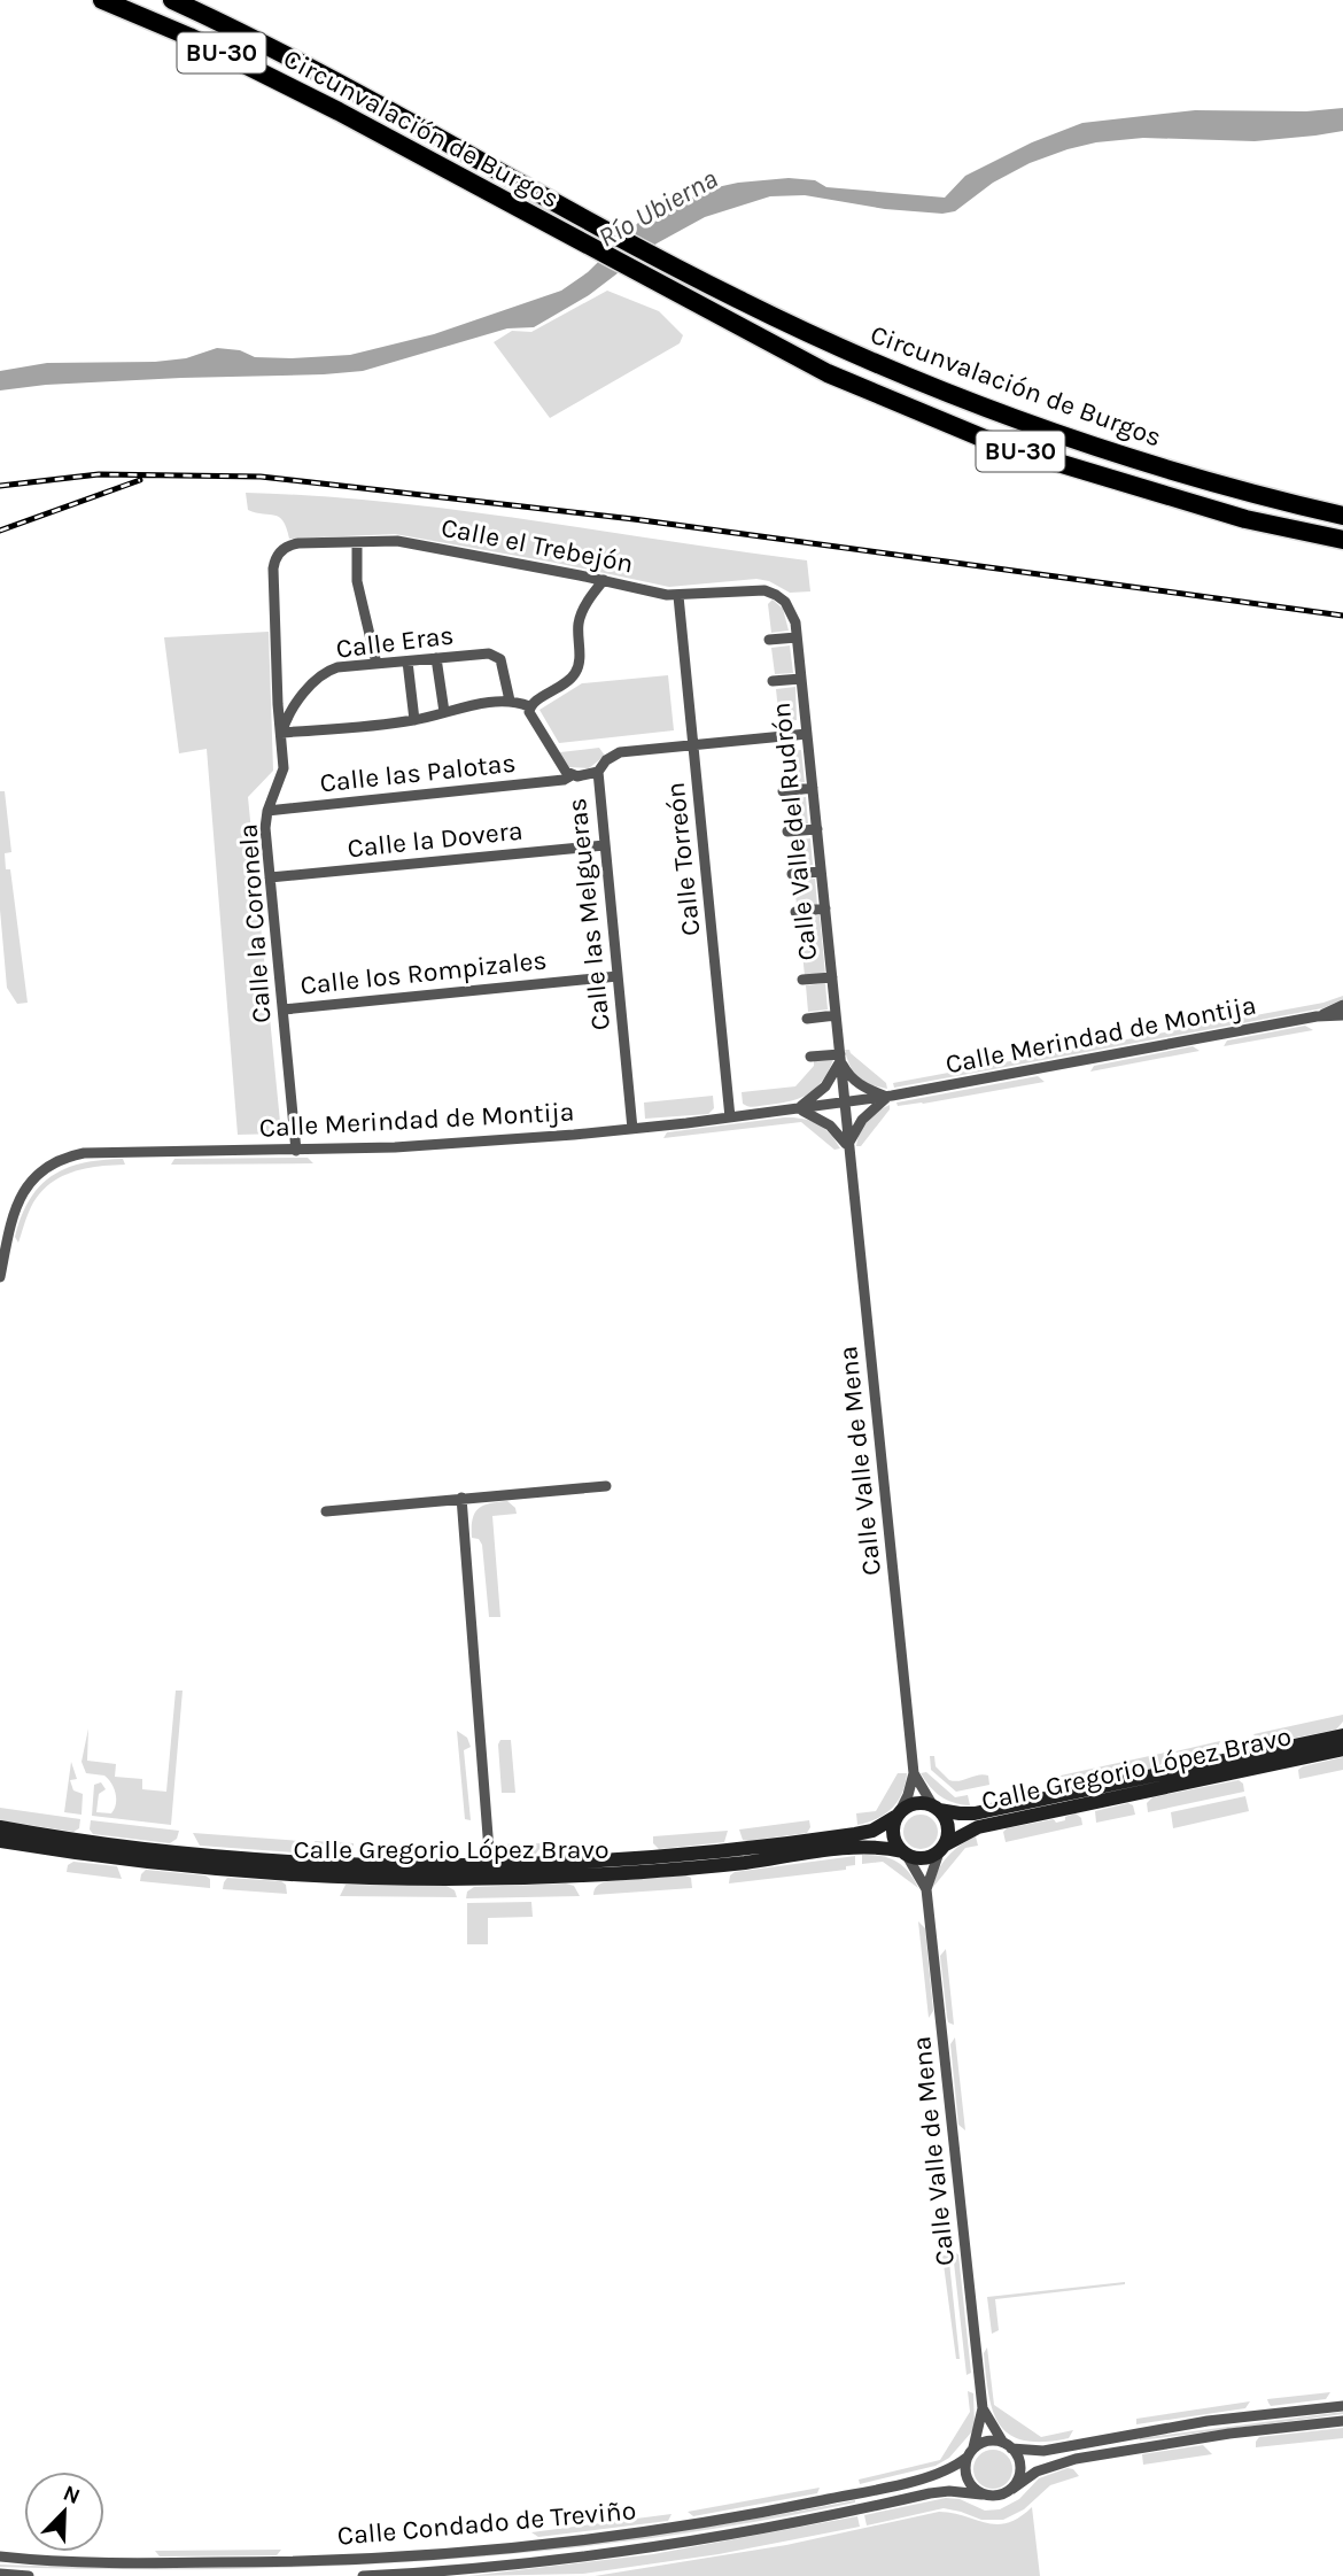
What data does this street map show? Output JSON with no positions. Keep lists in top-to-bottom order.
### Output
{
  "streets": {
    "highway": ["BU-30", "Circunvalación de Burgos"],
    "main road": ["Calle Gregorio López Bravo"],
    "street": [
      "Calle el Trebejón",
      "Calle Eras",
      "Calle las Palotas",
      "Calle Valle del Rudrón",
      "Calle la Dovera",
      "Calle Torreón",
      "Calle las Melgueras",
      "Calle la Coronela",
      "Calle los Rompizales",
      "Calle Merindad de Montija",
      "Calle Valle de Mena",
      "Calle Condado de Treviño"
    ]
  },
  "crossings": [
    ["Calle el Trebejón", "Calle Valle del Rudrón"],
    ["Calle el Trebejón", "Calle Torreón"],
    ["Calle el Trebejón", "Calle la Coronela"],
    ["Calle Eras", "Calle la Coronela"],
    ["Calle las Palotas", "Calle las Melgueras"],
    ["Calle las Palotas", "Calle la Coronela"],
    ["Calle Valle del Rudrón", "Calle Merindad de Montija"],
    ["Calle Valle del Rudrón", "Calle Valle de Mena"],
    ["Calle la Dovera", "Calle las Melgueras"],
    ["Calle la Dovera", "Calle la Coronela"],
    ["Calle Torreón", "Calle Merindad de Montija"],
    ["Calle las Melgueras", "Calle los Rompizales"],
    ["Calle las Melgueras", "Calle Merindad de Montija"],
    ["Calle la Coronela", "Calle los Rompizales"],
    ["Calle la Coronela", "Calle Merindad de Montija"],
    ["Calle Merindad de Montija", "Calle Valle de Mena"],
    ["Calle Valle de Mena", "Calle Gregorio López Bravo"],
    ["Calle Valle de Mena", "Calle Condado de Treviño"]
  ],
  "water": ["Río Ubierna"],
  "north": "top right"
}
